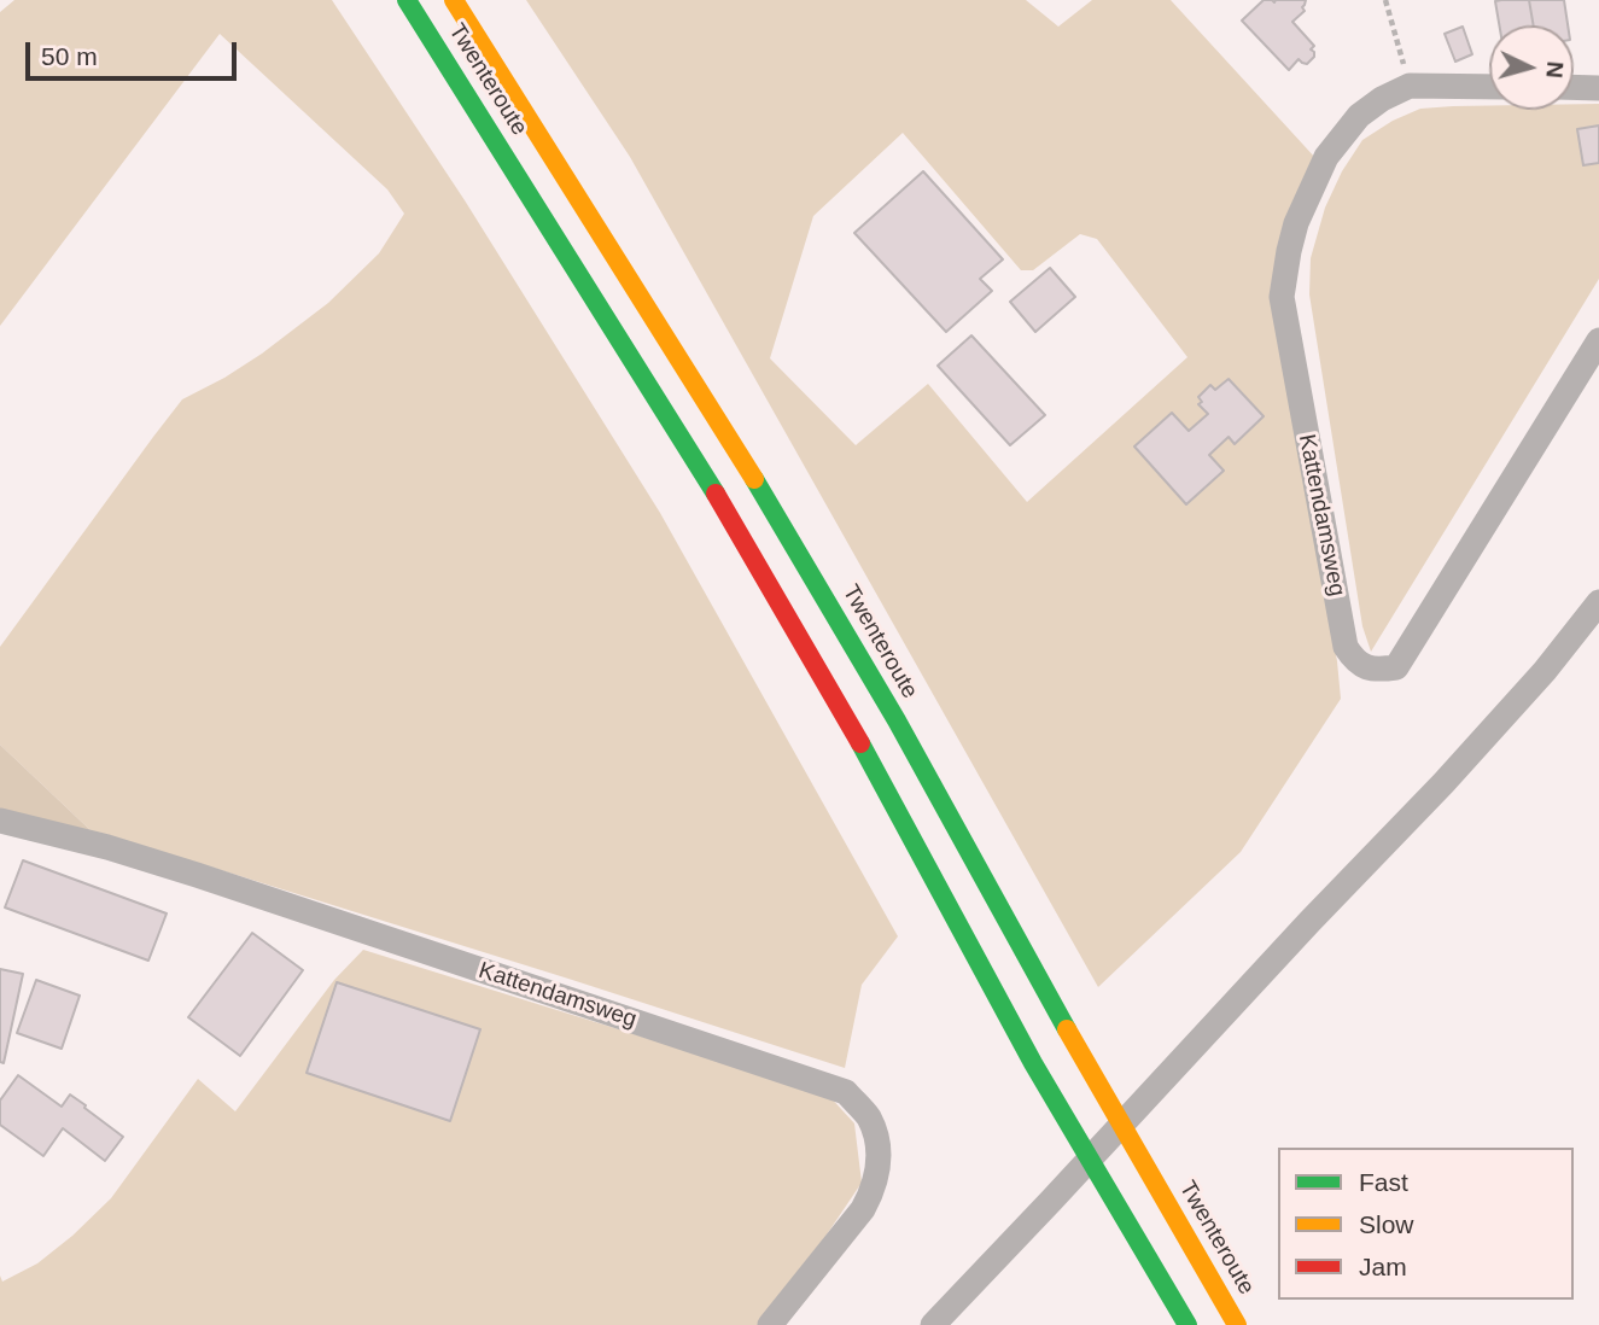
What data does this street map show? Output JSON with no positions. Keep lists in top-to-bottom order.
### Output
{
  "streets": {
    "highway": ["Twenteroute"],
    "street": ["Kattendamsweg"]
  },
  "legend": ["Fast", "Slow", "Jam"],
  "scale_bar": "50 m",
  "north": "right"
}
